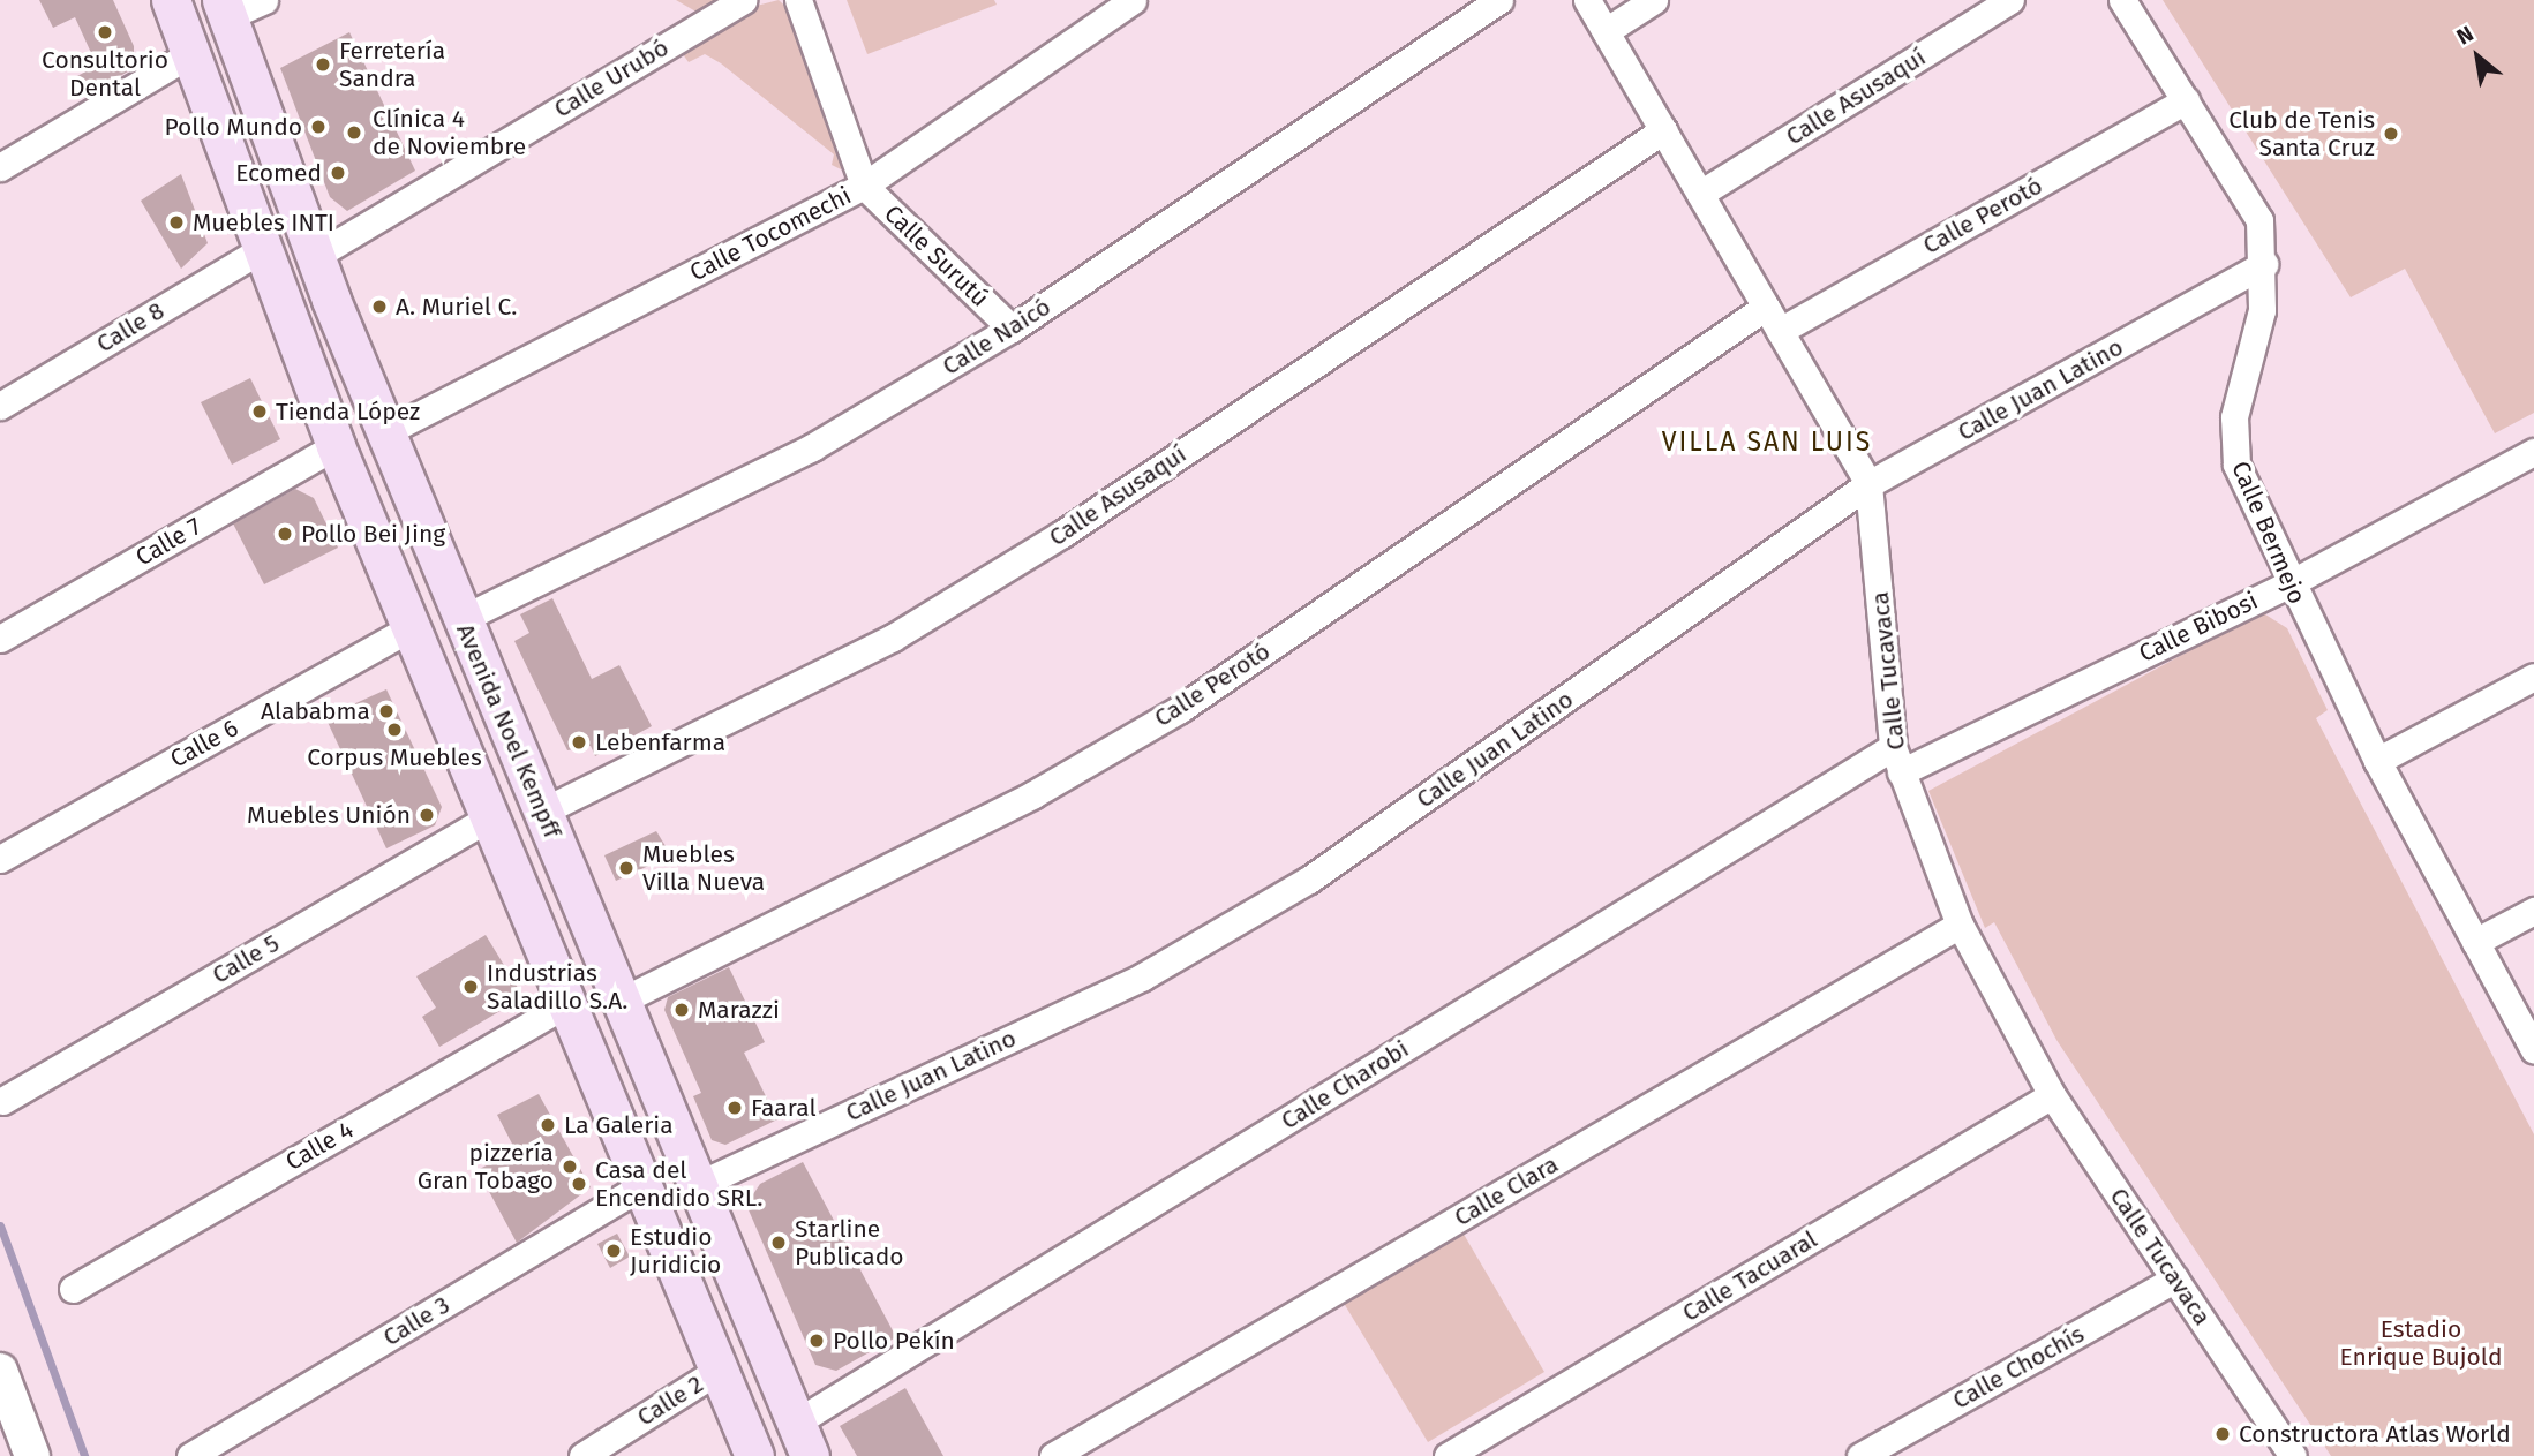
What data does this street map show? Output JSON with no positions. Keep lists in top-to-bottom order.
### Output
{
  "streets": {
    "main road": ["Avenida Noel Kempff"],
    "street": [
      "Calle Urubó",
      "Calle Asusaquí",
      "Calle Perotó",
      "Calle Tocomechi",
      "Calle Surutú",
      "Calle 8",
      "Calle Naicó",
      "Calle Juan Latino",
      "Calle Bermejo",
      "Calle 7",
      "Calle Bibosi",
      "Calle Tucavaca",
      "Calle 6",
      "Calle 5",
      "Calle Charobi",
      "Calle 4",
      "Calle Clara",
      "Calle Tacuaral",
      "Calle 3",
      "Calle Chochís",
      "Calle 2"
    ]
  },
  "crossings": [
    ["Calle Urubó", "Avenida Noel Kempff"],
    ["Calle Asusaquí", "Calle Tucavaca"],
    ["Calle Asusaquí", "Avenida Noel Kempff"],
    ["Calle Perotó", "Calle Bermejo"],
    ["Calle Perotó", "Calle Tucavaca"],
    ["Calle Perotó", "Avenida Noel Kempff"],
    ["Calle Tocomechi", "Calle Surutú"],
    ["Calle Tocomechi", "Avenida Noel Kempff"],
    ["Calle Surutú", "Calle Naicó"],
    ["Calle Naicó", "Avenida Noel Kempff"],
    ["Calle Juan Latino", "Calle Bermejo"],
    ["Calle Juan Latino", "Calle Tucavaca"],
    ["Calle Juan Latino", "Avenida Noel Kempff"],
    ["Calle Bermejo", "Calle Bibosi"],
    ["Calle Bibosi", "Calle Tucavaca"],
    ["Calle Tucavaca", "Calle Charobi"],
    ["Calle Tucavaca", "Calle Clara"],
    ["Calle Tucavaca", "Calle Tacuaral"],
    ["Calle Tucavaca", "Calle Chochís"],
    ["Avenida Noel Kempff", "Calle Charobi"]
  ],
  "districts": ["VILLA SAN LUIS"],
  "parks": ["Estadio Enrique Bujold"],
  "places": [
    "Consultorio Dental",
    "Ferretería Sandra",
    "Pollo Mundo",
    "Clínica 4 de Noviembre",
    "Club de Tenis Santa Cruz",
    "Ecomed",
    "Muebles INTI",
    "A. Muriel C.",
    "Tienda López",
    "Pollo Bei Jing",
    "Alababma",
    "Corpus Muebles",
    "Lebenfarma",
    "Muebles Unión",
    "Muebles Villa Nueva",
    "Industrias Saladillo S.A.",
    "Marazzi",
    "Faaral",
    "La Galeria",
    "pizzería Gran Tobago",
    "Casa del Encendido SRL.",
    "Starline Publicado",
    "Estudio Juridicio",
    "Pollo Pekín",
    "Constructora Atlas World"
  ],
  "north": "top left"
}
